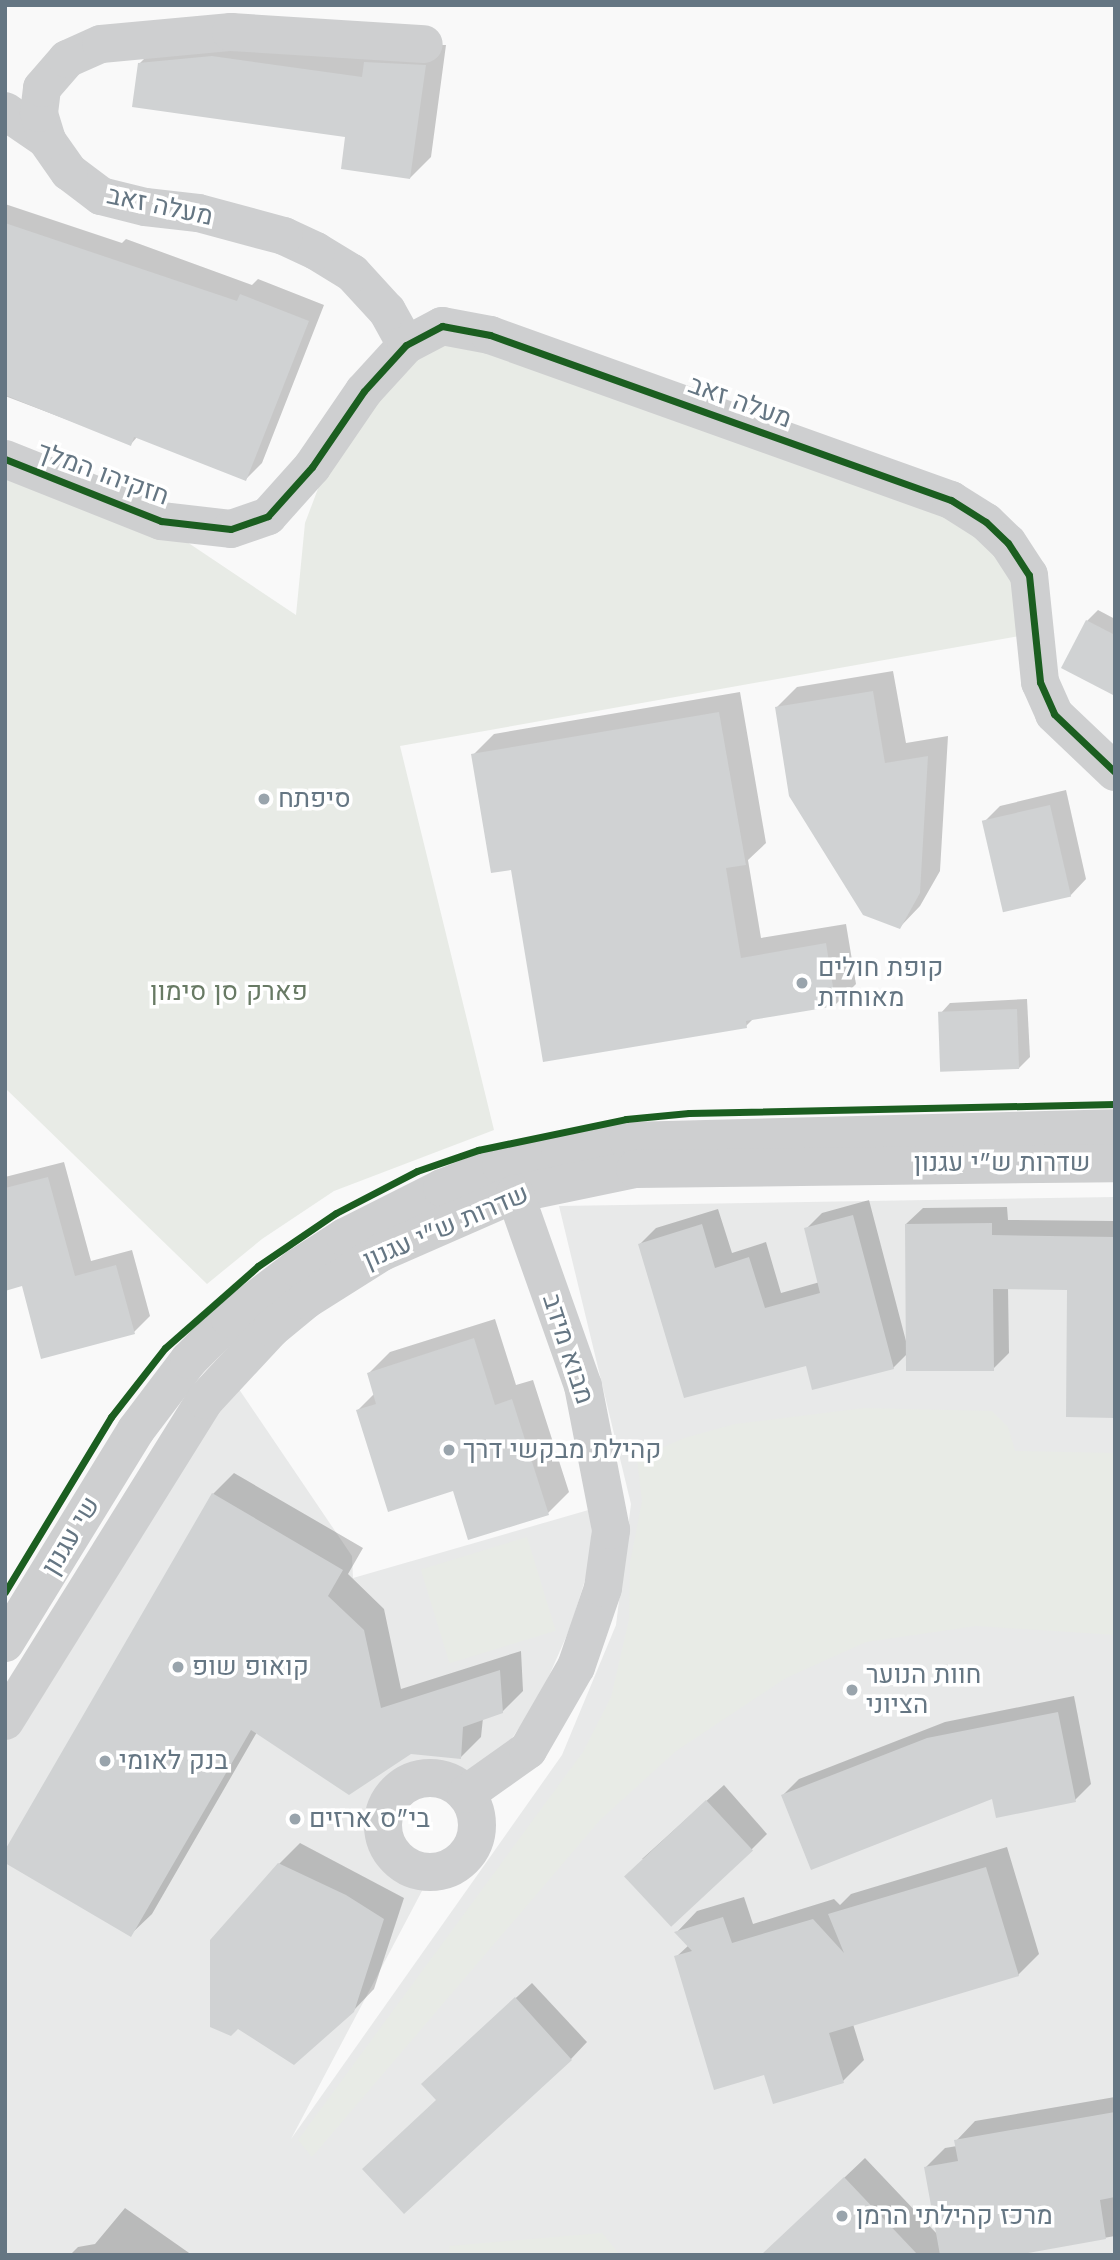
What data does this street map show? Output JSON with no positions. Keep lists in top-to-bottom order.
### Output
{
  "streets": {
    "street": [
      "מעלה זאב",
      "חזקיהו המלך",
      "שדרות ש\"י עגנון",
      "מבוא מידב",
      "שי עגנון"
    ]
  },
  "crossings": [
    ["מעלה זאב", "חזקיהו המלך"],
    ["שדרות ש\"י עגנון", "מבוא מידב"],
    ["שדרות ש\"י עגנון", "שי עגנון"]
  ],
  "parks": ["פארק סן סימון"],
  "places": [
    "סיפתח",
    "קופת חולים מאוחדת",
    "קהילת מבקשי דרך",
    "קואופ שופ",
    "חוות הנוער הציוני",
    "בנק לאומי",
    "בי\"ס ארזים",
    "מרכז קהילתי הרמן"
  ]
}
